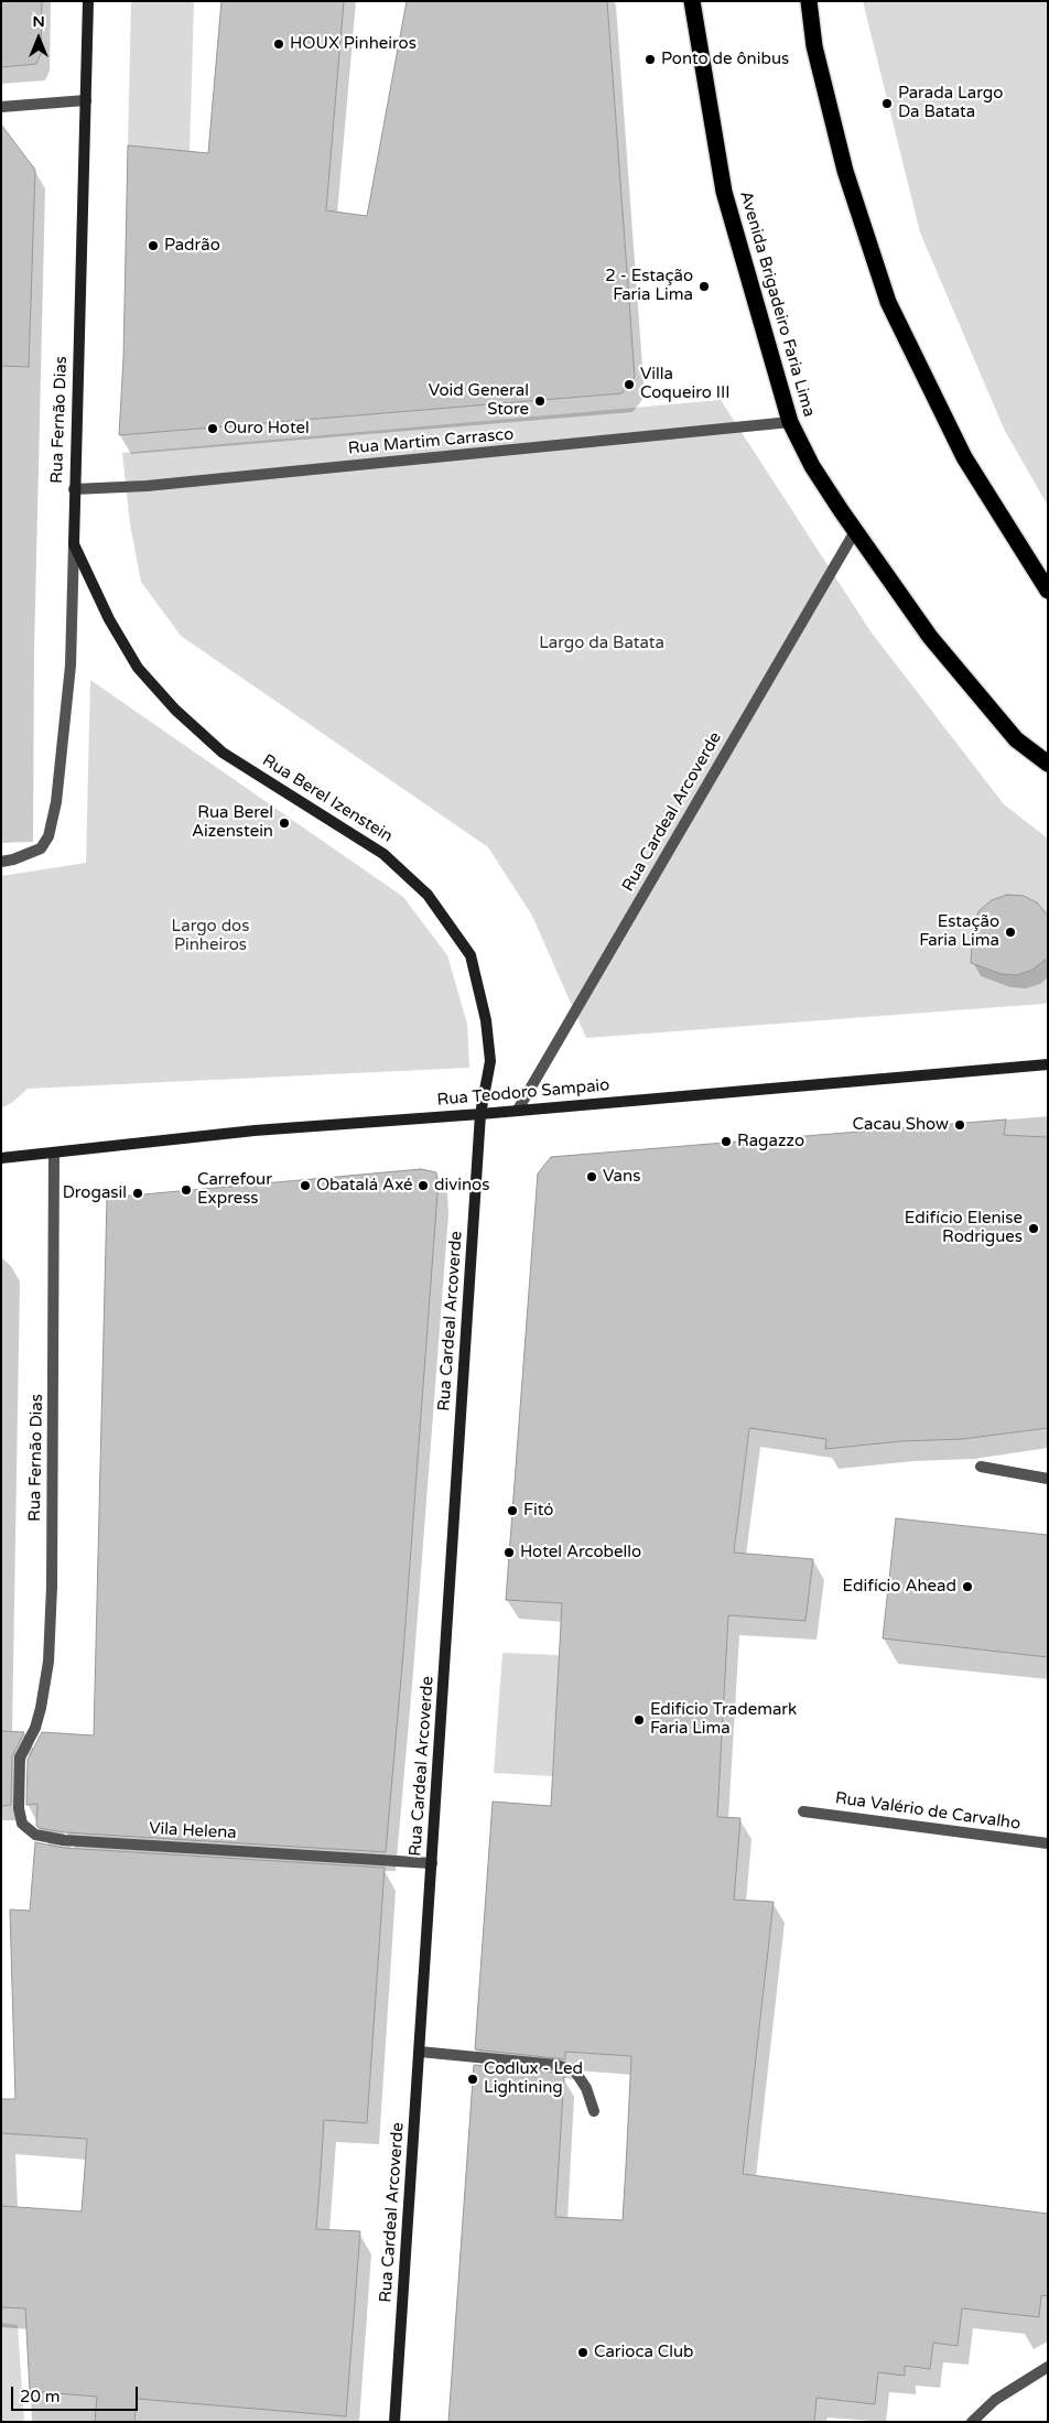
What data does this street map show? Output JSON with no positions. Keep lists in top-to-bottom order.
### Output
{
  "streets": {
    "highway": ["Avenida Brigadeiro Faria Lima"],
    "street": [
      "Rua Fernão Dias",
      "Rua Martim Carrasco",
      "Rua Berel Izenstein",
      "Rua Cardeal Arcoverde",
      "Rua Teodoro Sampaio",
      "Rua Valério de Carvalho",
      "Vila Helena"
    ]
  },
  "crossings": [
    ["Avenida Brigadeiro Faria Lima", "Rua Martim Carrasco"],
    ["Avenida Brigadeiro Faria Lima", "Rua Cardeal Arcoverde"],
    ["Rua Fernão Dias", "Rua Martim Carrasco"],
    ["Rua Fernão Dias", "Rua Berel Izenstein"],
    ["Rua Fernão Dias", "Rua Teodoro Sampaio"],
    ["Rua Fernão Dias", "Vila Helena"],
    ["Rua Berel Izenstein", "Rua Cardeal Arcoverde"],
    ["Rua Berel Izenstein", "Rua Teodoro Sampaio"],
    ["Rua Cardeal Arcoverde", "Rua Teodoro Sampaio"],
    ["Rua Cardeal Arcoverde", "Vila Helena"]
  ],
  "parks": ["Largo da Batata", "Largo dos Pinheiros"],
  "places": [
    "HOUX Pinheiros",
    "Ponto de ônibus",
    "Parada Largo Da Batata",
    "Padrão",
    "2 - Estação Faria Lima",
    "Villa Coqueiro III",
    "Void General Store",
    "Ouro Hotel",
    "Rua Berel Aizenstein",
    "Estação Faria Lima",
    "Cacau Show",
    "Ragazzo",
    "Vans",
    "Obatalá Axé",
    "divinos",
    "Carrefour Express",
    "Drogasil",
    "Edifício Elenise Rodrigues",
    "Fitó",
    "Hotel Arcobello",
    "Edifício Ahead",
    "Edifício Trademark Faria Lima",
    "Codlux - Led Lightining",
    "Carioca Club"
  ],
  "scale_bar": "20 m",
  "north": "top"
}
